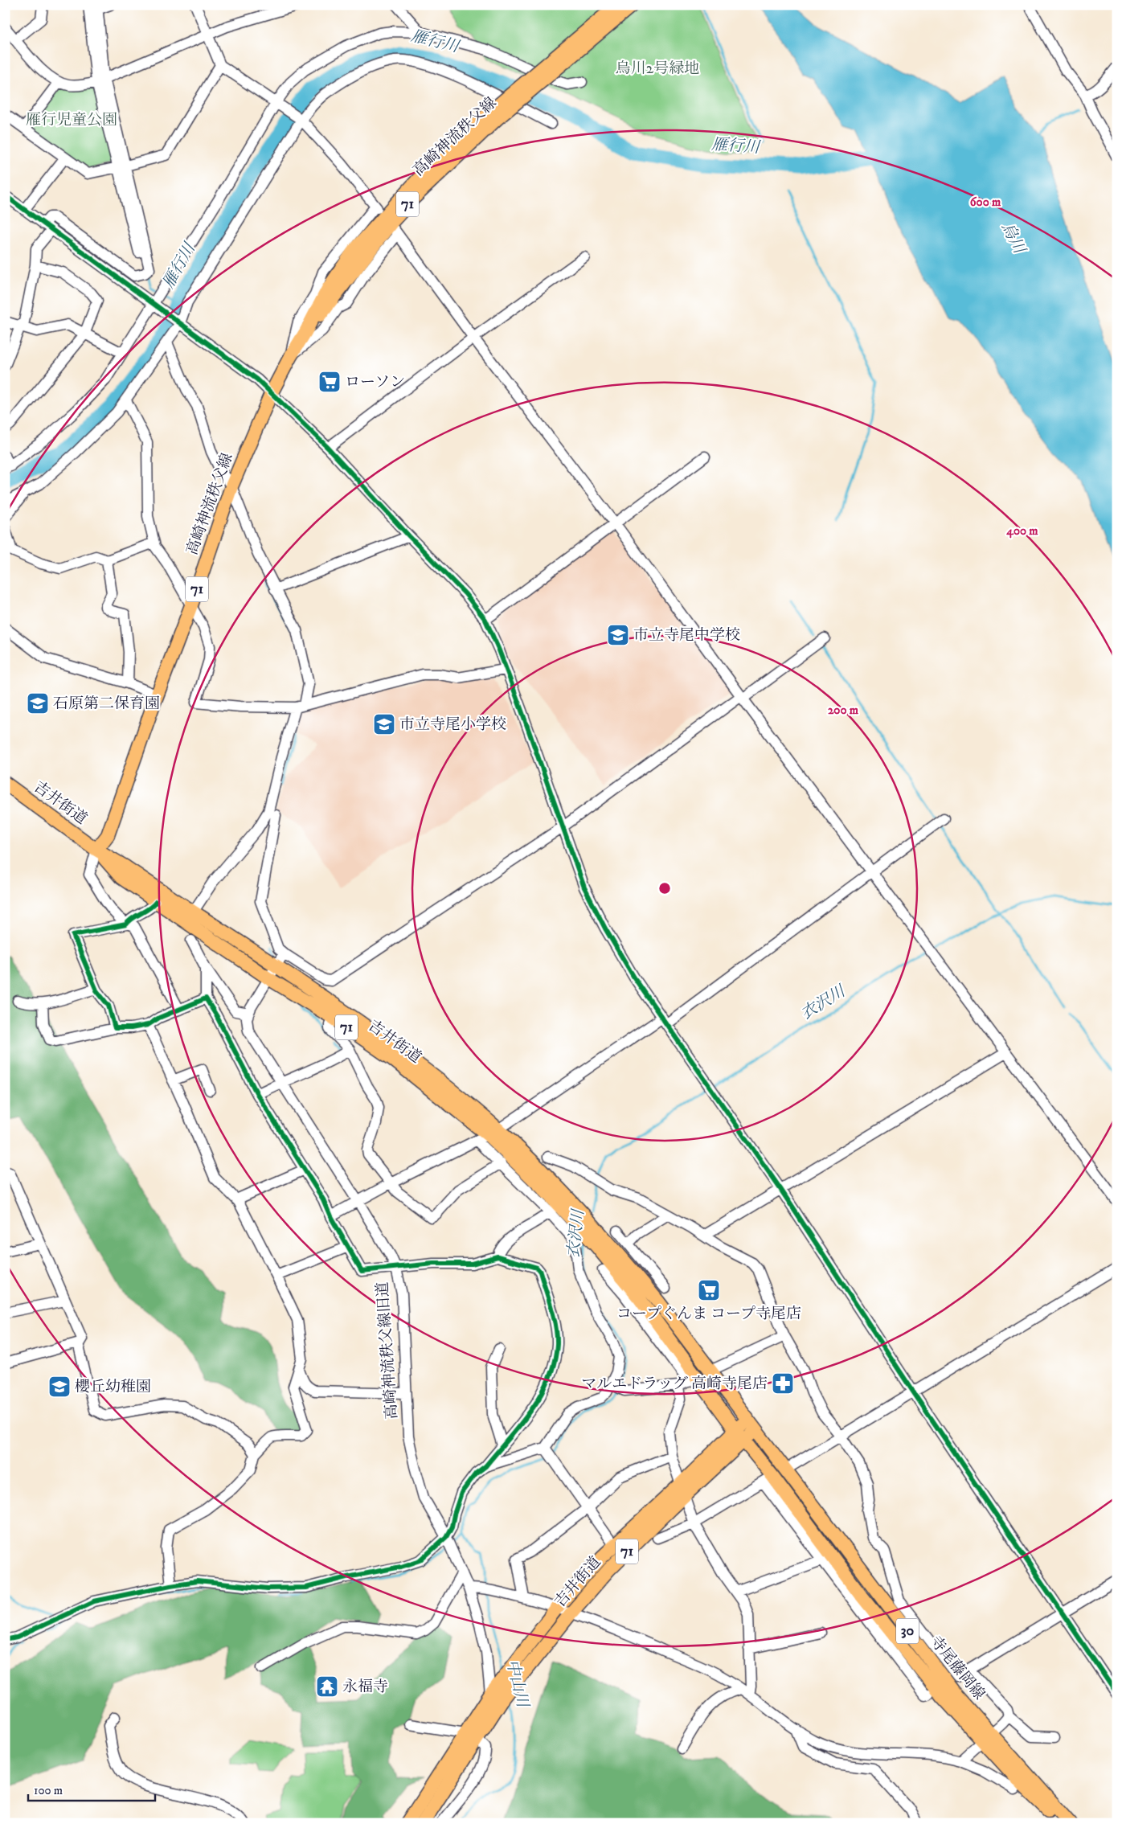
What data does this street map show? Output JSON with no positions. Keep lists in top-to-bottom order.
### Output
{
  "streets": {
    "main road": [
      "高崎神流秩父線",
      "71",
      "吉井街道",
      "30",
      "寺尾藤岡線"
    ],
    "street": ["高崎神流秩父線旧道"]
  },
  "crossings": [
    ["高崎神流秩父線", "吉井街道"],
    ["71", "吉井街道"],
    ["71", "高崎神流秩父線旧道"],
    ["71", "寺尾藤岡線"],
    ["吉井街道", "高崎神流秩父線旧道"],
    ["吉井街道", "寺尾藤岡線"]
  ],
  "water": [
    "雁行川",
    "烏川",
    "衣沢川",
    "中山川"
  ],
  "parks": ["烏川2号緑地", "雁行児童公園"],
  "places": {
    "supermarket": ["ローソン", "コープぐんま コープ寺尾店"],
    "school or university": [
      "市立寺尾中学校",
      "石原第二保育園",
      "市立寺尾小学校",
      "櫻丘幼稚園"
    ],
    "pharmacy": ["マルエドラッグ 高崎寺尾店"],
    "temple": ["永福寺"]
  },
  "scale_bar": "100 m",
  "rings": ["600 m", "400 m", "200 m"]
}
